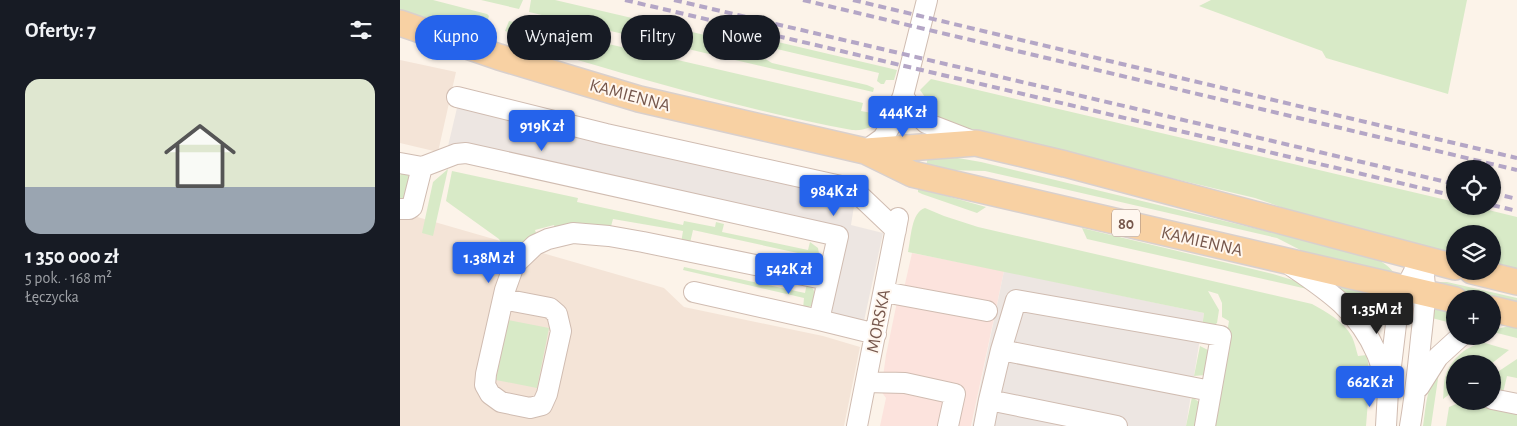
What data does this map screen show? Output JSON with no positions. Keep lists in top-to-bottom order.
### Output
{
  "streets": {
    "main road": ["KAMIENNA", "80"],
    "street": ["MORSKA"]
  },
  "page": {
    "heading": "Oferty: 7",
    "chip": [
      "Kupno",
      "Wynajem",
      "Filtry",
      "Nowe"
    ],
    "list": [
      {
        "name": "1 350 000 zł",
        "note": "5 pok. · 168 m² · Łęczycka"
      }
    ],
    "price": [
      "444K zł",
      "919K zł",
      "984K zł",
      "1.38M zł",
      "542K zł",
      "1.35M zł",
      "662K zł"
    ],
    "map_buttons": ["+", "−"]
  }
}
